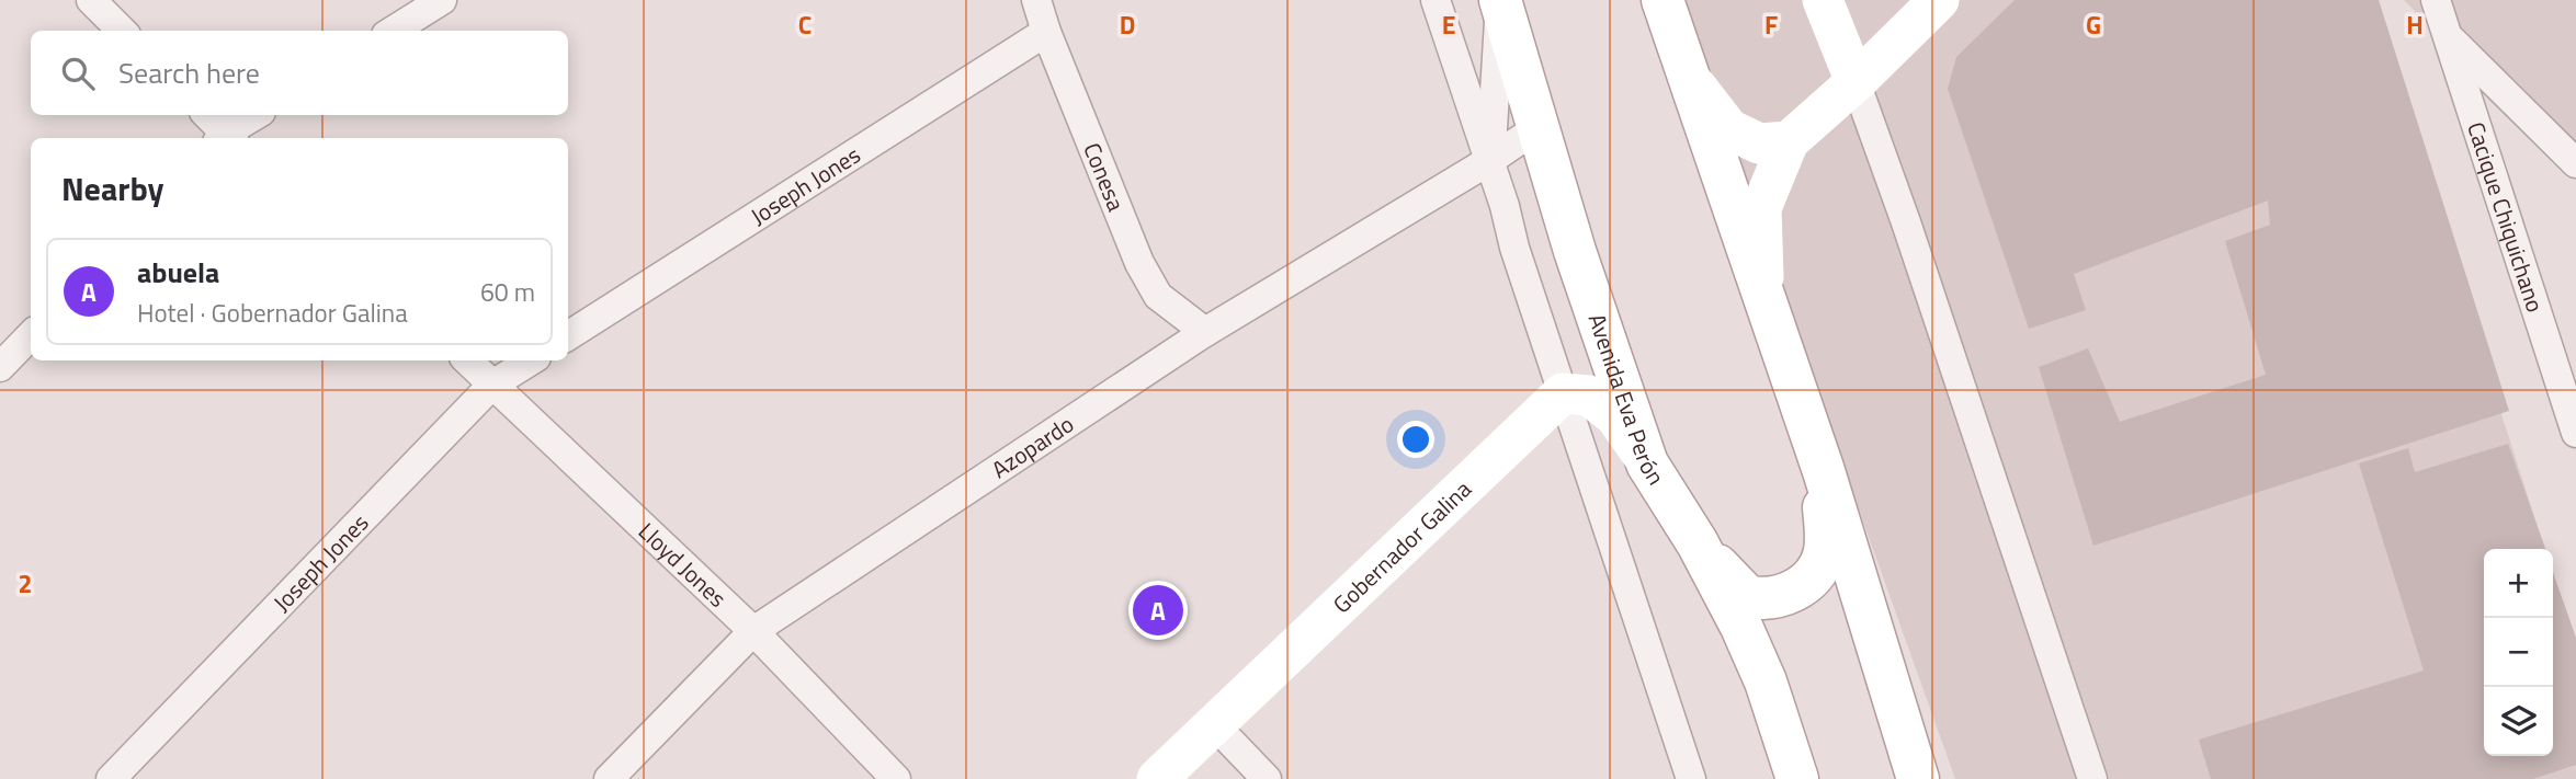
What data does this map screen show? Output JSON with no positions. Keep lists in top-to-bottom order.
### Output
{
  "streets": {
    "main road": ["Avenida Eva Perón"],
    "street": [
      "Conesa",
      "Joseph Jones",
      "Cacique Chiquichano",
      "Azopardo",
      "Gobernador Galina",
      "Lloyd Jones"
    ]
  },
  "crossings": [
    ["Conesa", "Joseph Jones"],
    ["Conesa", "Azopardo"],
    ["Joseph Jones", "Lloyd Jones"],
    ["Avenida Eva Perón", "Azopardo"],
    ["Azopardo", "Lloyd Jones"]
  ],
  "page": {
    "search": "Search here",
    "heading": "Nearby",
    "list": [
      {
        "mark": "A",
        "name": "abuela",
        "note": "Hotel · Gobernador Galina",
        "value": "60 m"
      }
    ],
    "map_buttons": ["+", "−"],
    "pins": "A"
  },
  "grid": {
    "columns": [
      "C",
      "D",
      "E",
      "F",
      "G",
      "H"
    ],
    "rows": ["2"]
  }
}
